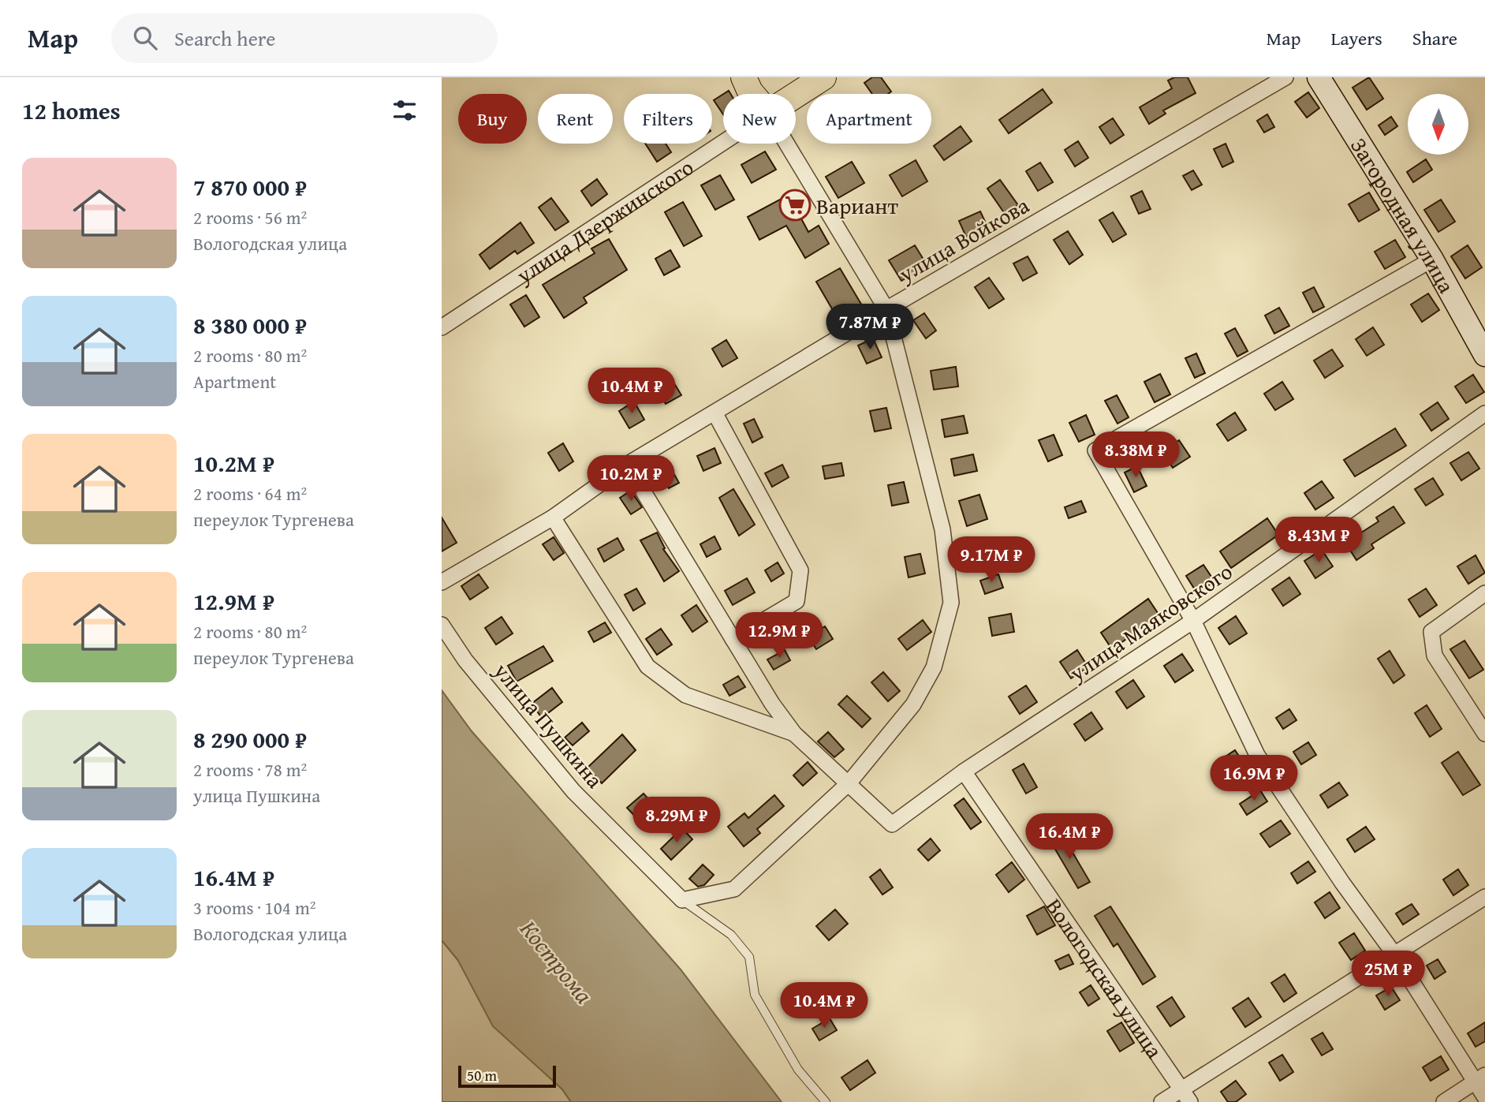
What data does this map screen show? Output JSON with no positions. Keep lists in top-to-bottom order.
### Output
{
  "streets": {
    "main road": ["улица Дзержинского"],
    "street": [
      "Загородная улица",
      "улица Войкова",
      "улица Маяковского",
      "улица Пушкина",
      "Вологодская улица"
    ]
  },
  "crossings": [
    ["улица Маяковского", "Вологодская улица"]
  ],
  "water": ["Кострома"],
  "places": {
    "supermarket": ["Вариант"]
  },
  "scale_bar": "50 m",
  "north": "bottom",
  "page": {
    "header": "Map",
    "search": "Search here",
    "nav": ["Map", "Layers", "Share"],
    "heading": "12 homes",
    "chip": [
      "Buy",
      "Rent",
      "Filters",
      "New",
      "Apartment"
    ],
    "list": [
      {
        "name": "7 870 000 ₽",
        "note": "2 rooms · 56 m² · Вологодская улица"
      },
      {
        "name": "8 380 000 ₽",
        "note": "2 rooms · 80 m² · Apartment"
      },
      {
        "name": "10.2M ₽",
        "note": "2 rooms · 64 m² · переулок Тургенева"
      },
      {
        "name": "12.9M ₽",
        "note": "2 rooms · 80 m² · переулок Тургенева"
      },
      {
        "name": "8 290 000 ₽",
        "note": "2 rooms · 78 m² · улица Пушкина"
      },
      {
        "name": "16.4M ₽",
        "note": "3 rooms · 104 m² · Вологодская улица"
      }
    ],
    "price": [
      "7.87M ₽",
      "10.4M ₽",
      "8.38M ₽",
      "10.2M ₽",
      "8.43M ₽",
      "9.17M ₽",
      "12.9M ₽",
      "16.9M ₽",
      "8.29M ₽",
      "16.4M ₽",
      "25M ₽",
      "10.4M ₽"
    ],
    "scale": "50 m"
  }
}
